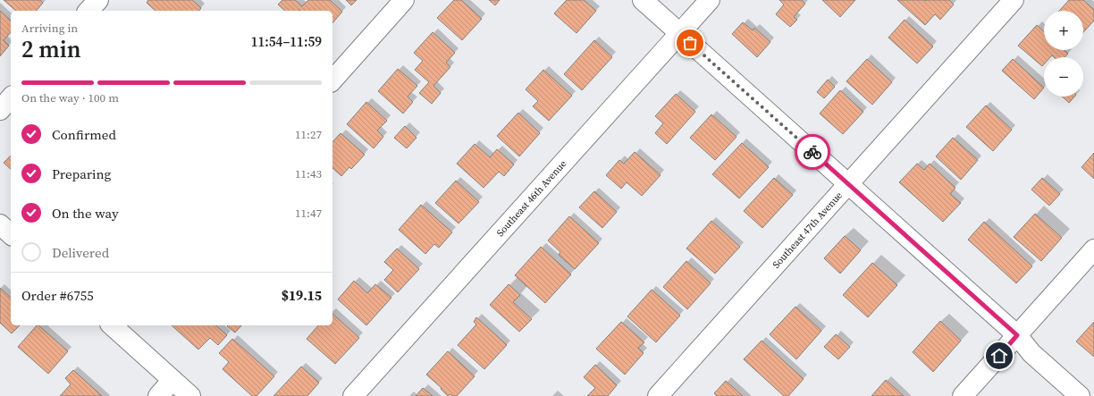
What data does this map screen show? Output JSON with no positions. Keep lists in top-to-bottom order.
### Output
{
  "streets": {
    "street": ["Southeast 46th Avenue", "Southeast 47th Avenue"]
  },
  "page": {
    "map_buttons": ["+", "−"],
    "heading": ["2 min", "Arriving in", "11:54–11:59"],
    "panel": ["Order #6755", "$19.15"],
    "bar": "On the way · 100 m",
    "list": [
      ["Confirmed", "11:27"],
      ["Preparing", "11:43"],
      ["On the way", "11:47"],
      "Delivered"
    ]
  }
}
